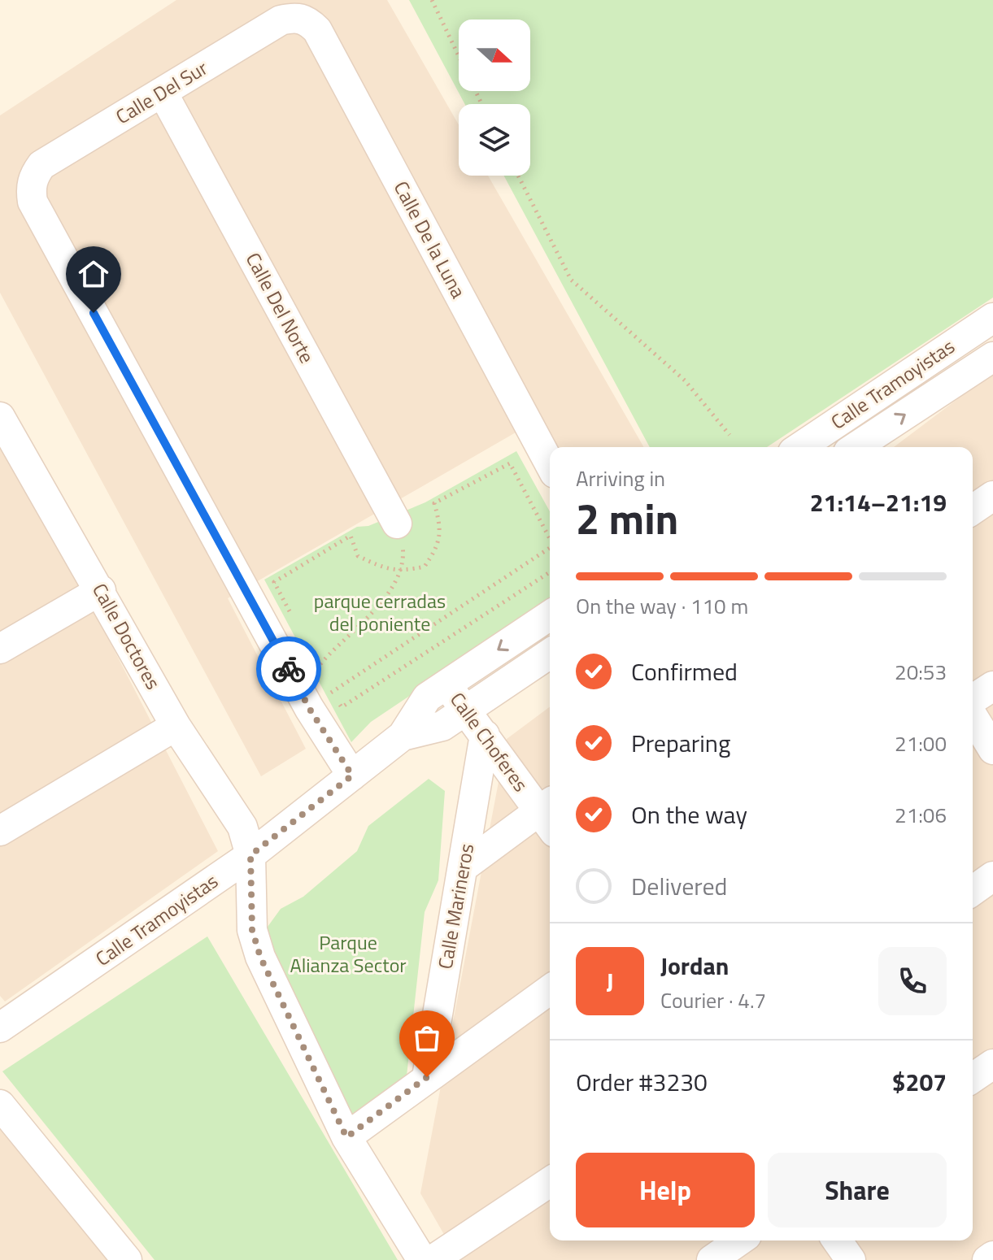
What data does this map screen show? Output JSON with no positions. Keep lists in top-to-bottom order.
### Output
{
  "streets": {
    "street": [
      "Calle Del Sur",
      "Calle De la Luna",
      "Calle Del Norte",
      "Calle Tramoyistas",
      "Calle Doctores",
      "Calle Choferes",
      "Calle Marineros"
    ]
  },
  "crossings": [
    ["Calle Del Sur", "Calle De la Luna"],
    ["Calle Del Sur", "Calle Del Norte"],
    ["Calle Tramoyistas", "Calle Doctores"],
    ["Calle Tramoyistas", "Calle Choferes"],
    ["Calle Choferes", "Calle Marineros"]
  ],
  "parks": ["parque cerradas del poniente", "Parque Alianza Sector"],
  "north": "right",
  "page": {
    "heading": ["2 min", "Arriving in", "21:14–21:19"],
    "panel": [
      "Jordan",
      "Courier · 4.7",
      "Order #3230",
      "$207"
    ],
    "bar": "On the way · 110 m",
    "list": [
      ["Confirmed", "20:53"],
      ["Preparing", "21:00"],
      ["On the way", "21:06"],
      "Delivered"
    ],
    "round": "J",
    "buttons": ["Help", "Share"]
  }
}
